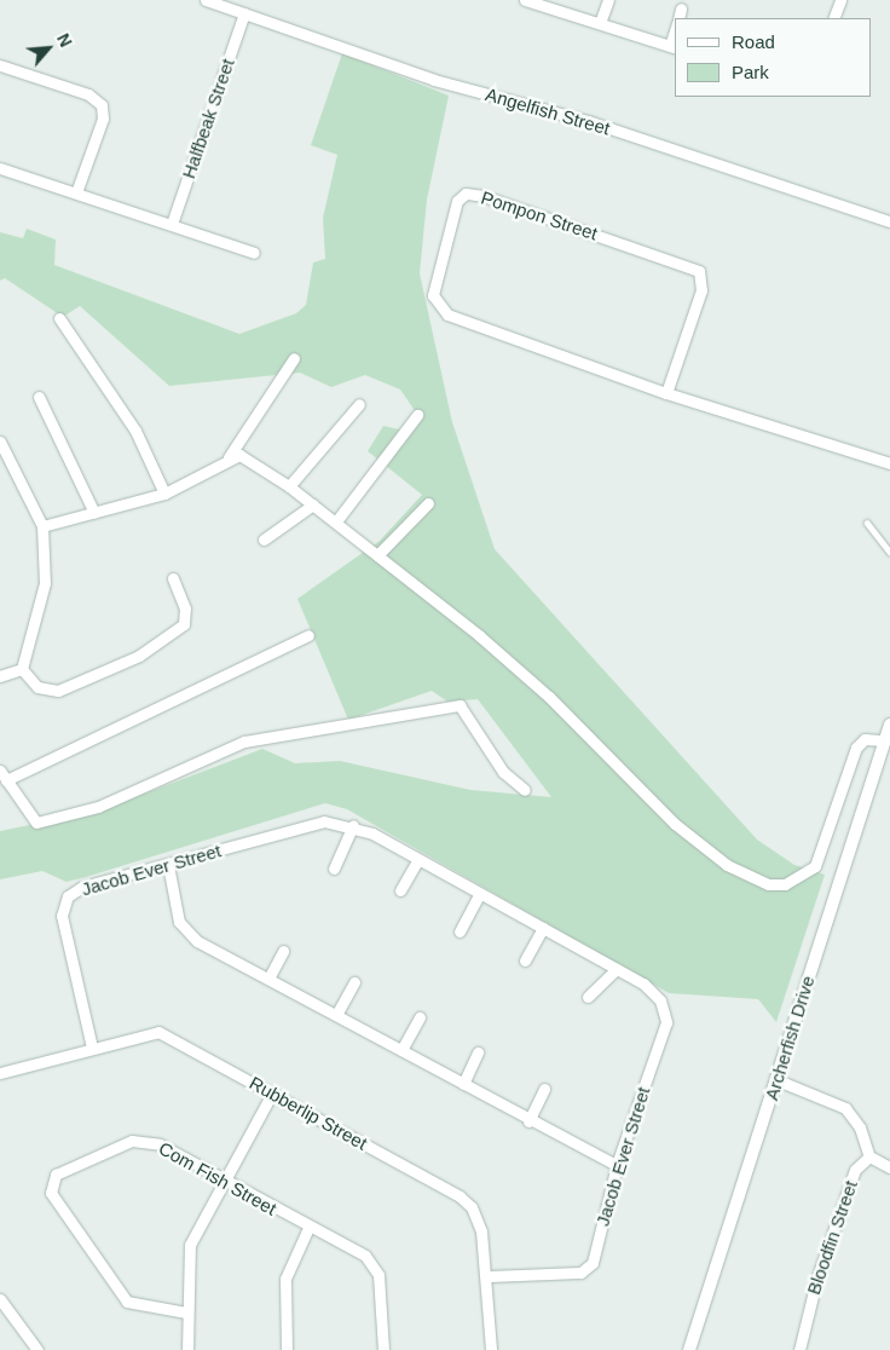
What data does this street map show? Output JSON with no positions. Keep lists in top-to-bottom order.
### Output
{
  "streets": {
    "street": [
      "Angelfish Street",
      "Halfbeak Street",
      "Pompon Street",
      "Jacob Ever Street",
      "Archerfish Drive",
      "Rubberlip Street",
      "Com Fish Street",
      "Bloodfin Street"
    ]
  },
  "crossings": [
    ["Angelfish Street", "Halfbeak Street"],
    ["Jacob Ever Street", "Rubberlip Street"]
  ],
  "legend": ["Road", "Park"],
  "north": "top right"
}
